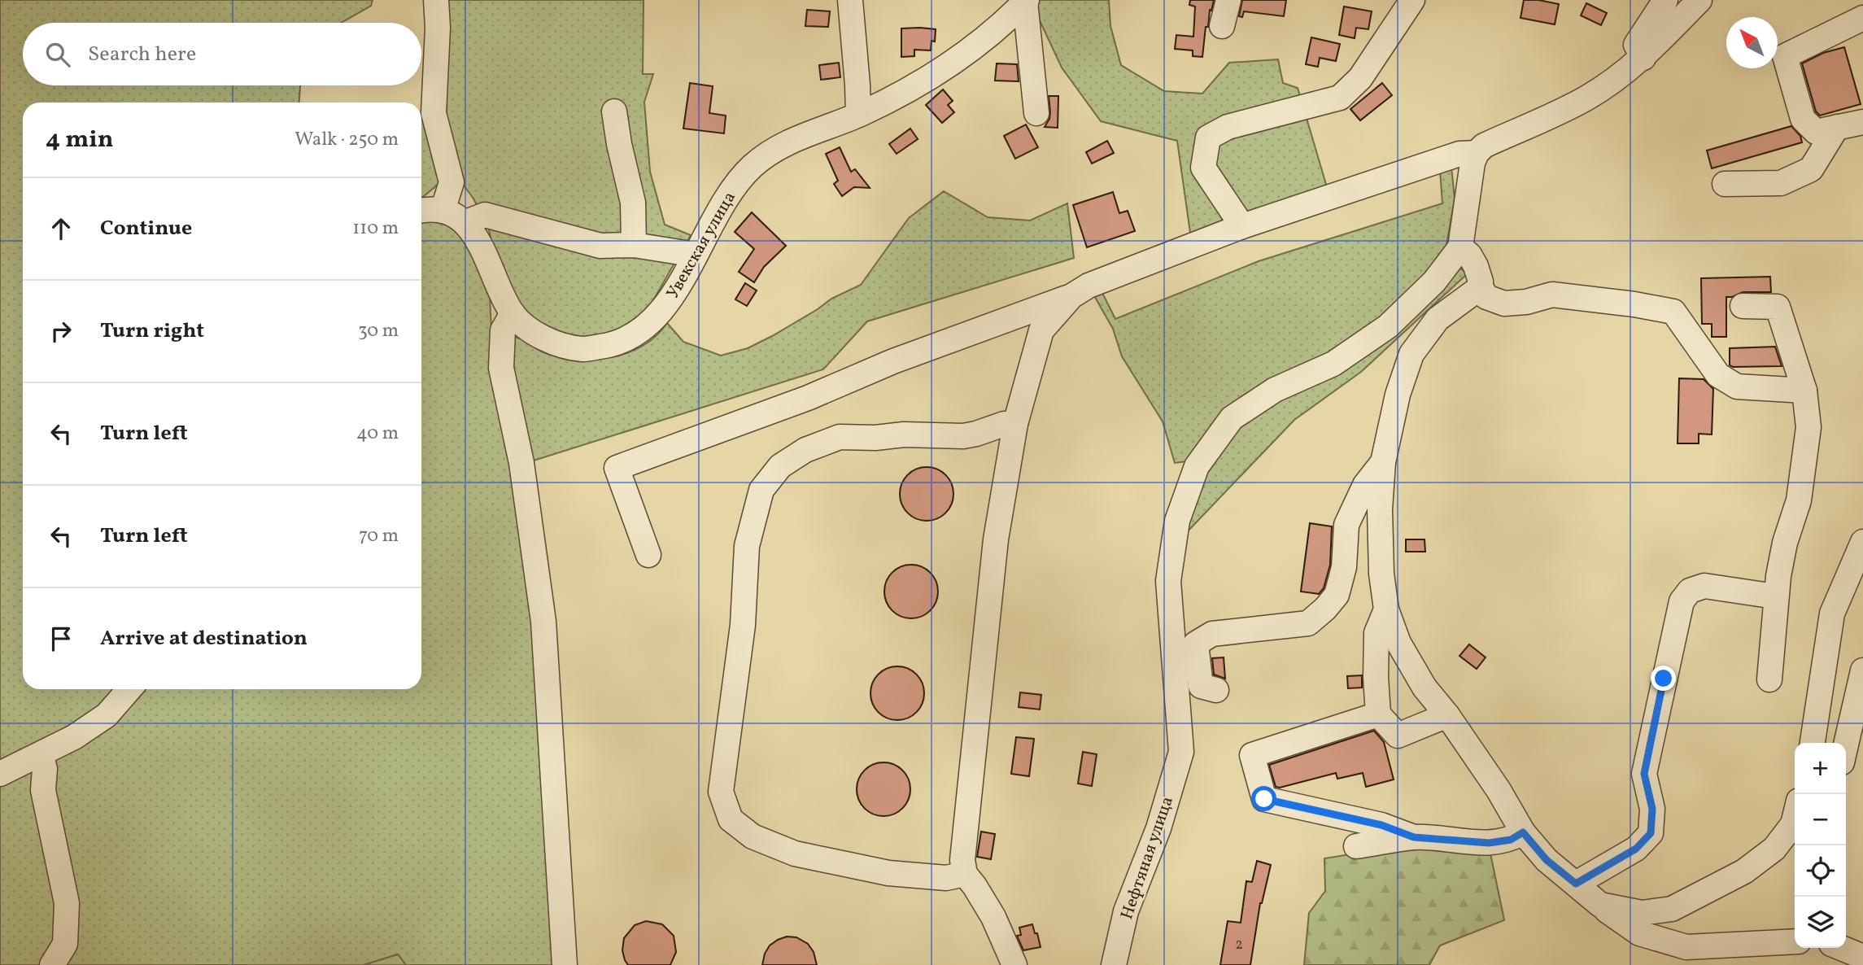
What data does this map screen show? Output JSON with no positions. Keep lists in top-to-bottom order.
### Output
{
  "streets": {
    "street": ["Увекская улица", "Нефтяная улица"]
  },
  "house_numbers": ["2"],
  "north": "top left",
  "page": {
    "search": "Search here",
    "heading": ["4 min", "Walk · 250 m"],
    "list": [
      ["Continue", "110 m"],
      ["Turn right", "30 m"],
      ["Turn left", "40 m"],
      ["Turn left", "70 m"],
      "Arrive at destination"
    ],
    "map_buttons": ["+", "−"]
  }
}
